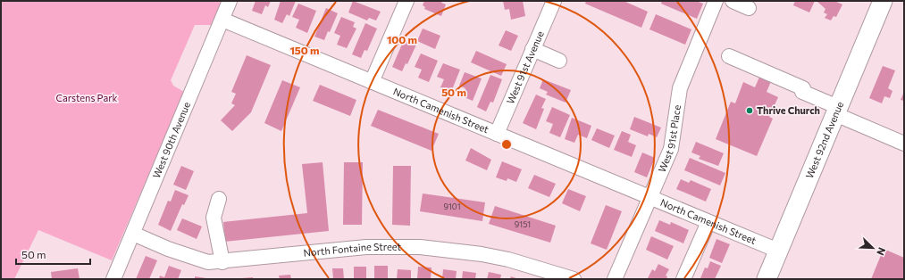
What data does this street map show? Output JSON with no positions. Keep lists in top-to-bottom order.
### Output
{
  "streets": {
    "main road": ["West 92nd Avenue"],
    "street": [
      "West 91st Avenue",
      "North Camenish Street",
      "West 91st Place",
      "West 90th Avenue",
      "North Fontaine Street"
    ]
  },
  "crossings": [
    ["West 91st Avenue", "North Camenish Street"],
    ["North Camenish Street", "West 91st Place"],
    ["North Camenish Street", "West 90th Avenue"],
    ["North Camenish Street", "West 92nd Avenue"],
    ["West 90th Avenue", "North Fontaine Street"]
  ],
  "parks": ["Carstens Park"],
  "places": ["Thrive Church"],
  "house_numbers": ["9101", "9151"],
  "scale_bar": "50 m",
  "north": "bottom right",
  "rings": ["100 m", "150 m", "50 m"]
}
